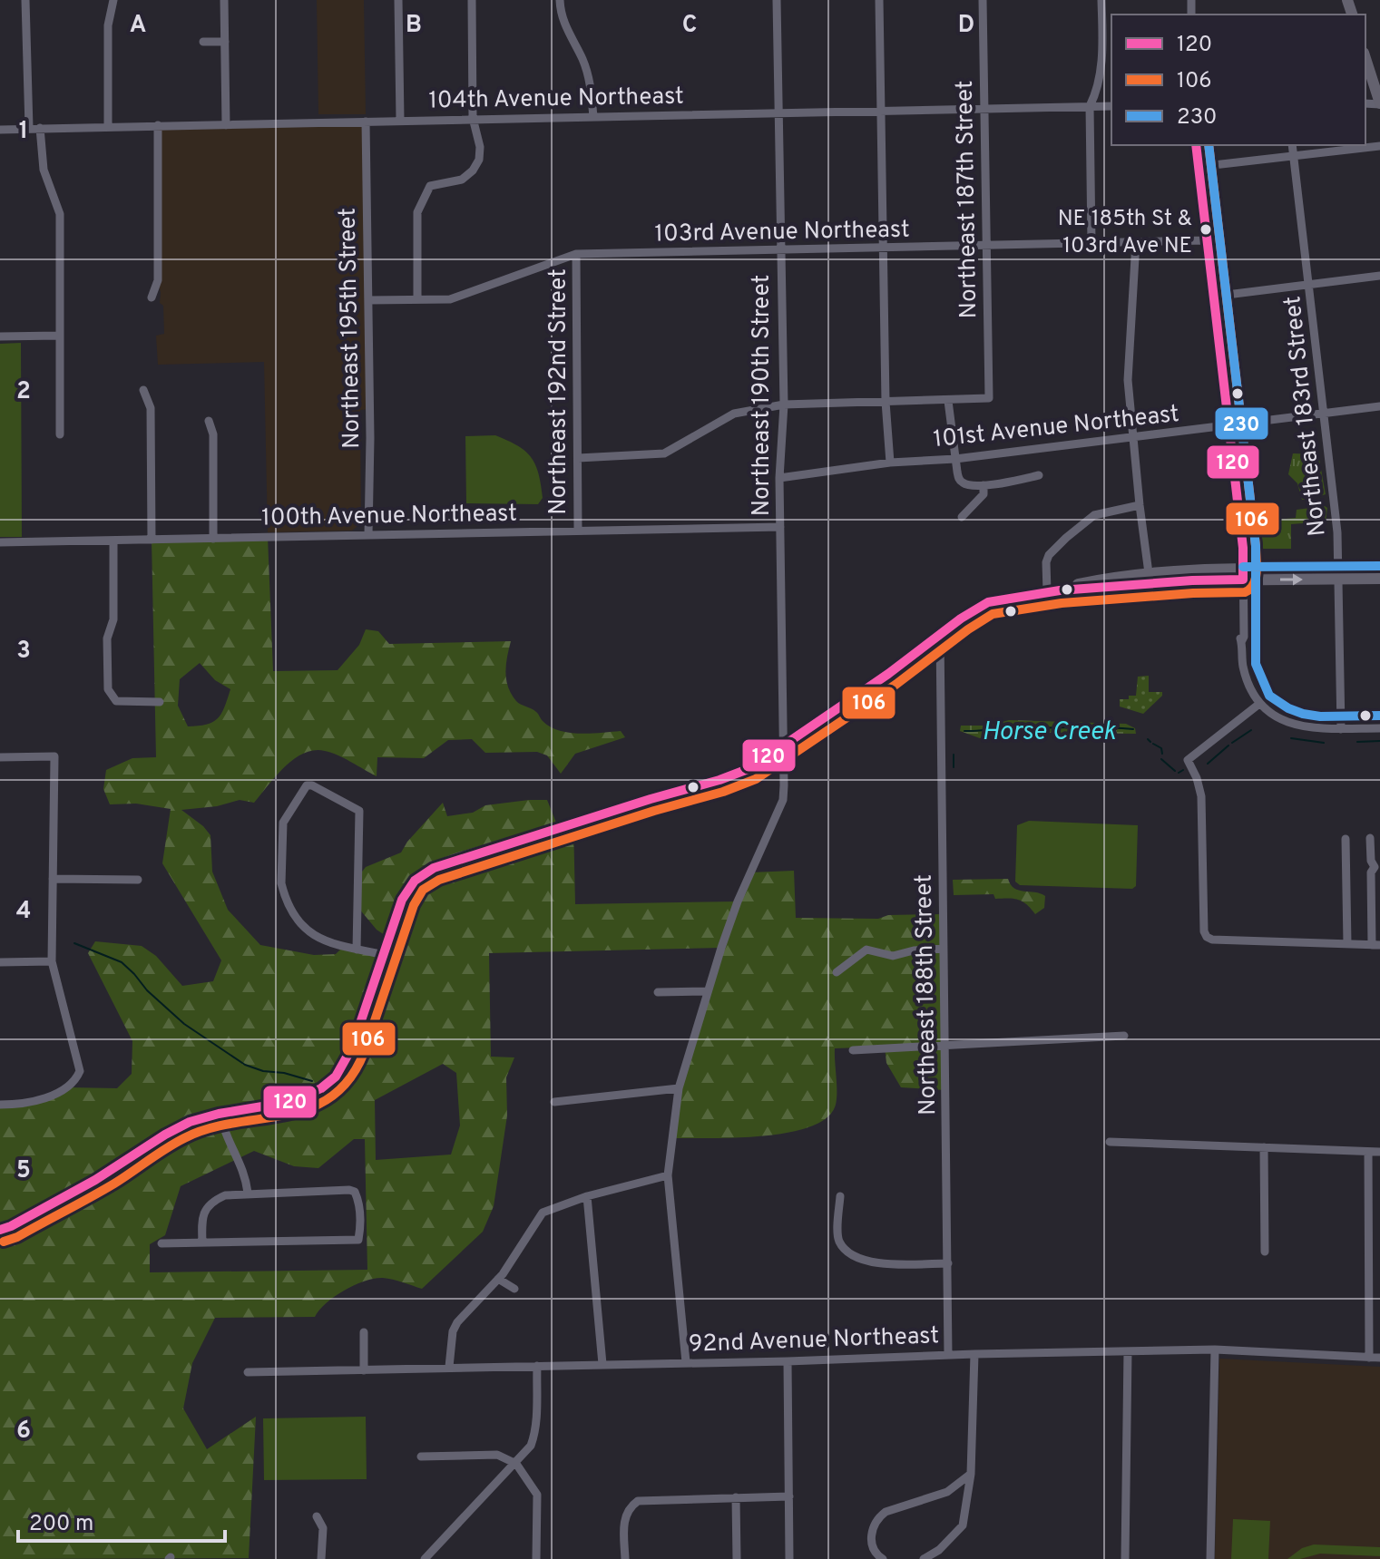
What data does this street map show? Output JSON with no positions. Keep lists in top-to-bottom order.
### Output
{
  "streets": {
    "street": [
      "104th Avenue Northeast",
      "Northeast 187th Street",
      "103rd Avenue Northeast",
      "Northeast 195th Street",
      "Northeast 192nd Street",
      "Northeast 190th Street",
      "Northeast 183rd Street",
      "101st Avenue Northeast",
      "100th Avenue Northeast",
      "Northeast 188th Street",
      "92nd Avenue Northeast"
    ]
  },
  "crossings": [
    ["104th Avenue Northeast", "Northeast 187th Street"],
    ["104th Avenue Northeast", "Northeast 195th Street"],
    ["104th Avenue Northeast", "Northeast 190th Street"],
    ["Northeast 187th Street", "103rd Avenue Northeast"],
    ["103rd Avenue Northeast", "Northeast 195th Street"],
    ["103rd Avenue Northeast", "Northeast 192nd Street"],
    ["103rd Avenue Northeast", "Northeast 190th Street"],
    ["Northeast 195th Street", "100th Avenue Northeast"],
    ["Northeast 192nd Street", "100th Avenue Northeast"],
    ["Northeast 190th Street", "101st Avenue Northeast"],
    ["Northeast 190th Street", "100th Avenue Northeast"],
    ["Northeast 183rd Street", "101st Avenue Northeast"],
    ["Northeast 188th Street", "92nd Avenue Northeast"]
  ],
  "water": ["Horse Creek"],
  "places": ["NE 185th St & 103rd Ave NE"],
  "lines": ["transit line 120", "transit line 106", "transit line 230"],
  "legend": ["120", "106", "230"],
  "scale_bar": "200 m",
  "grid": {
    "columns": [
      "A",
      "B",
      "C",
      "D"
    ],
    "rows": [
      "1",
      "2",
      "3",
      "4",
      "5",
      "6"
    ]
  }
}
